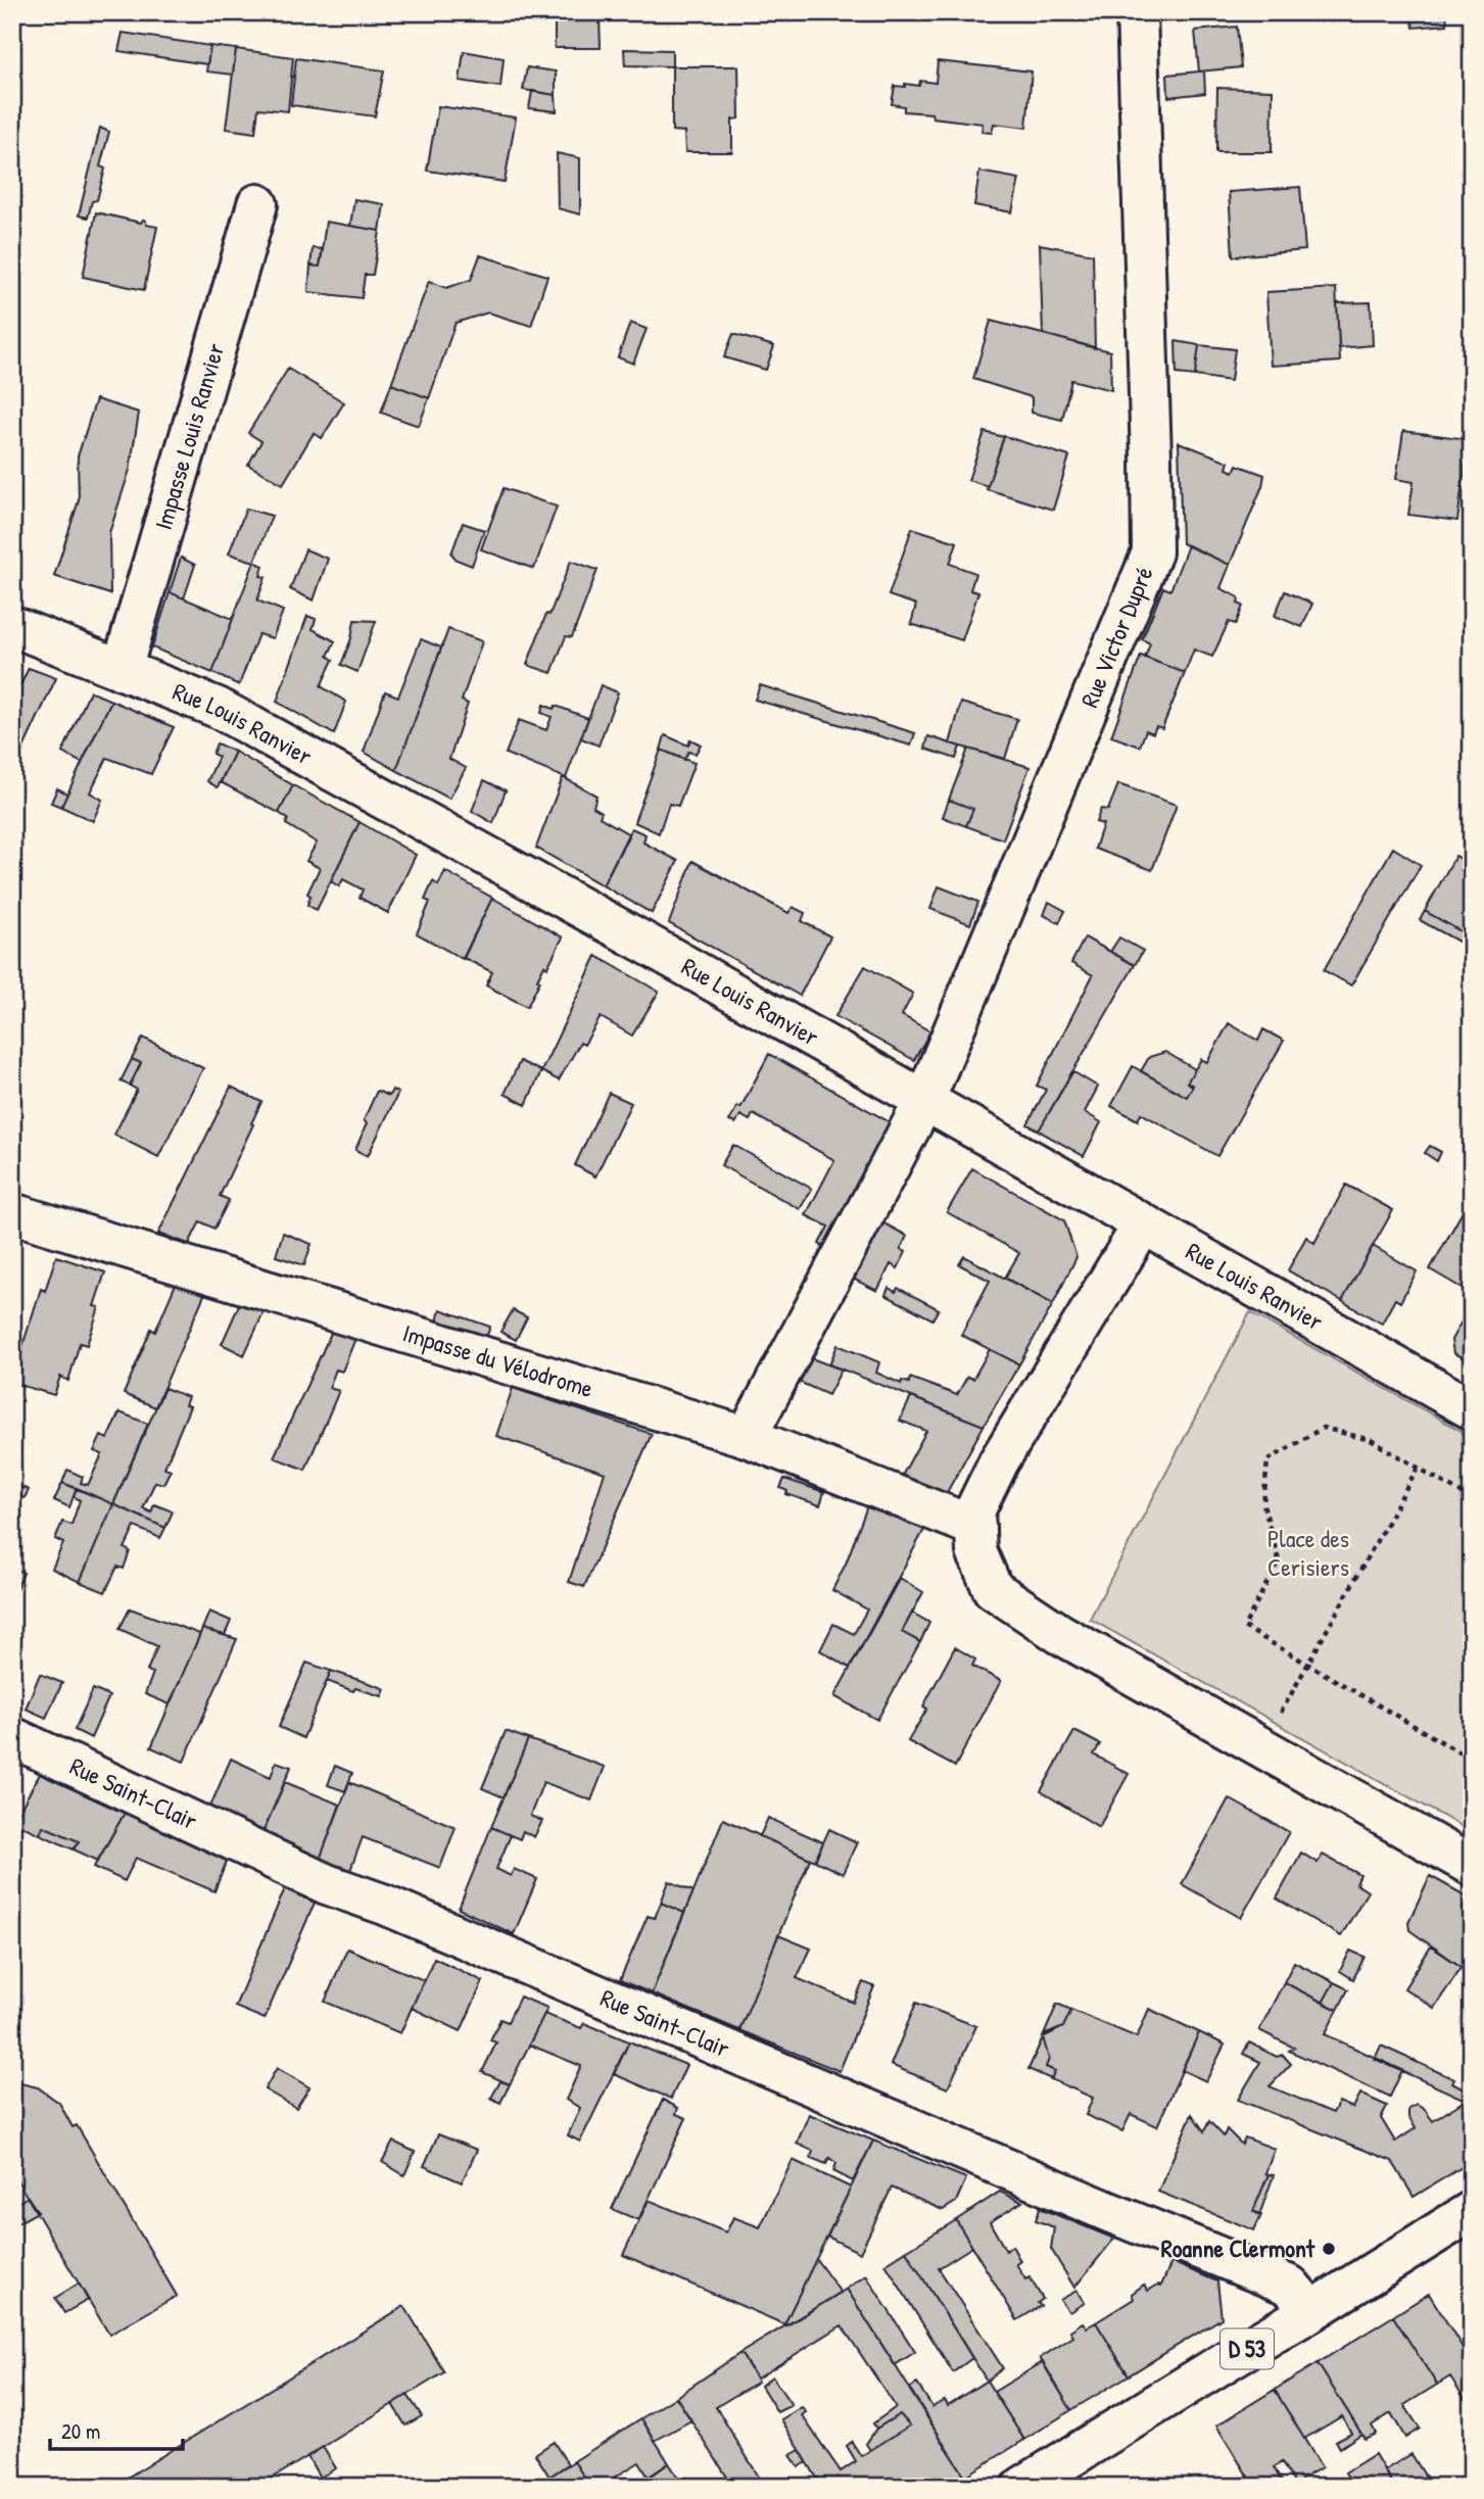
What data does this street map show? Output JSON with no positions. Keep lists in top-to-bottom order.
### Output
{
  "streets": {
    "street": [
      "Impasse Louis Ranvier",
      "Rue Victor Dupré",
      "Rue Louis Ranvier",
      "Impasse du Vélodrome",
      "Rue Saint-Clair",
      "D 53"
    ]
  },
  "crossings": [
    ["Impasse Louis Ranvier", "Rue Louis Ranvier"],
    ["Rue Victor Dupré", "Rue Louis Ranvier"],
    ["Rue Victor Dupré", "Impasse du Vélodrome"],
    ["Rue Saint-Clair", "D 53"]
  ],
  "parks": ["Place des Cerisiers"],
  "places": ["Roanne Clermont"],
  "scale_bar": "20 m"
}
